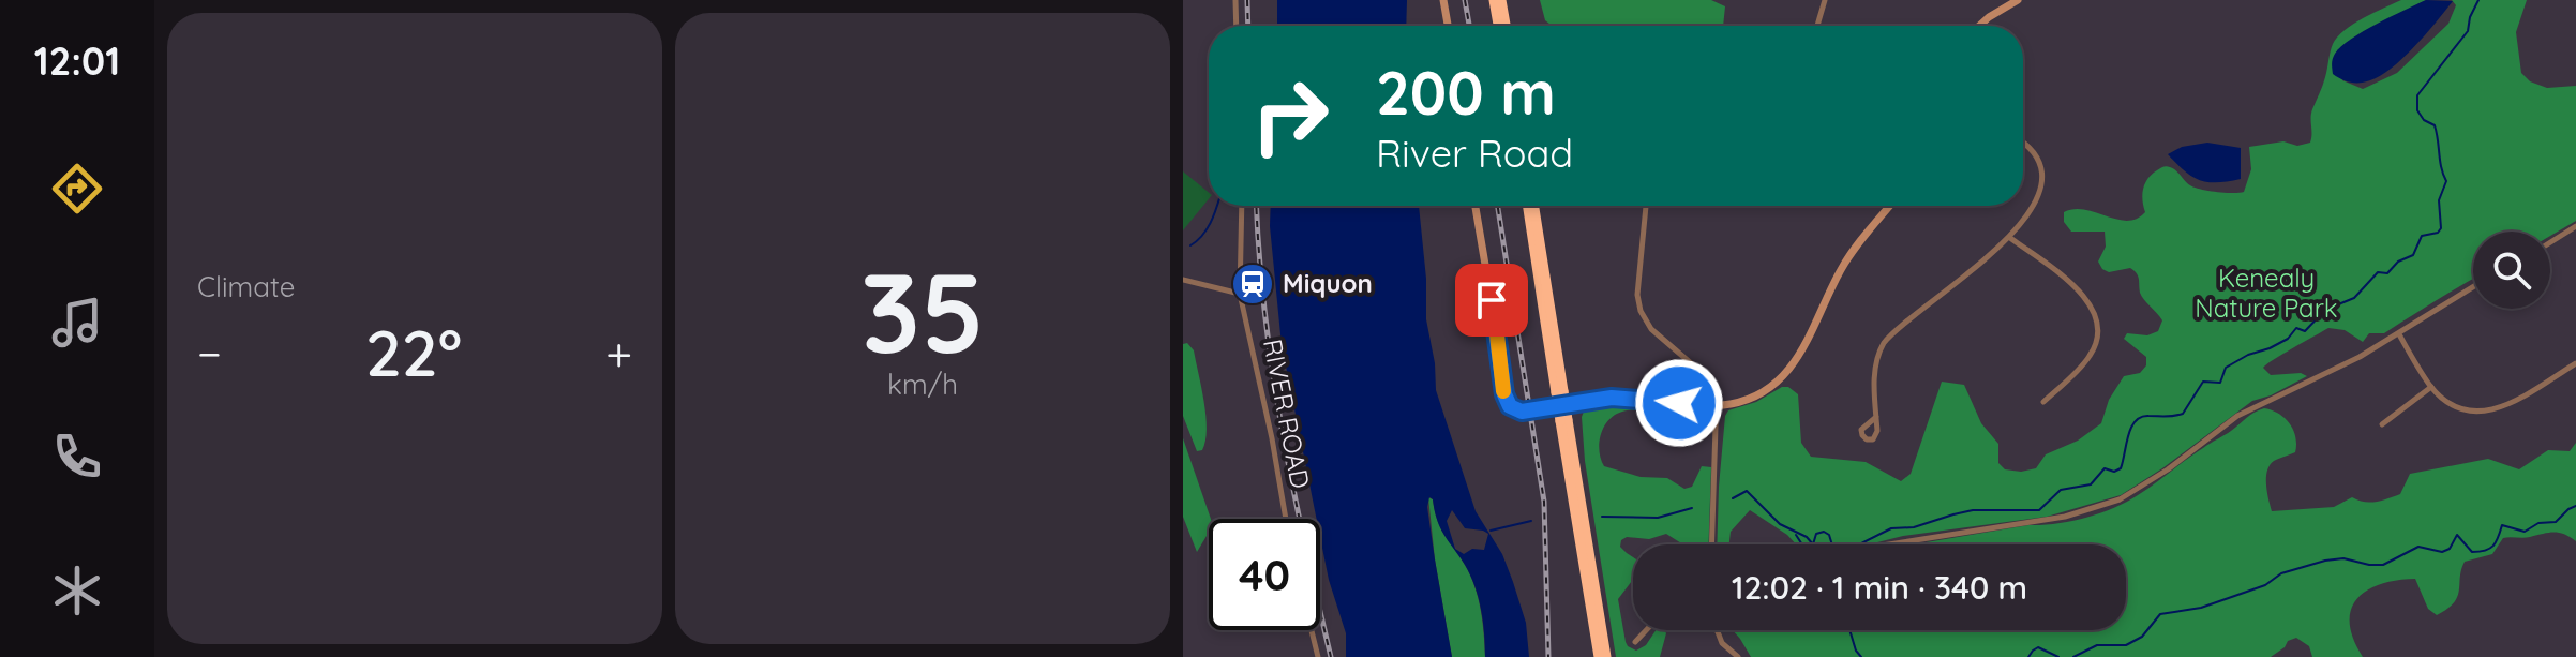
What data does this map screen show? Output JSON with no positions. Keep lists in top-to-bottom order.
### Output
{
  "streets": {
    "street": ["RIVER ROAD"]
  },
  "parks": ["Kenealy Nature Park"],
  "places": {
    "station": ["Miquon"]
  },
  "page": {
    "tabs": "12:01",
    "tile": [
      "Climate",
      ["35", "km/h"]
    ],
    "turn": ["200 m", "River Road"],
    "heat": ["−", "22°", "+"],
    "limit": "40",
    "trip": "12:02 · 1 min · 340 m"
  }
}
